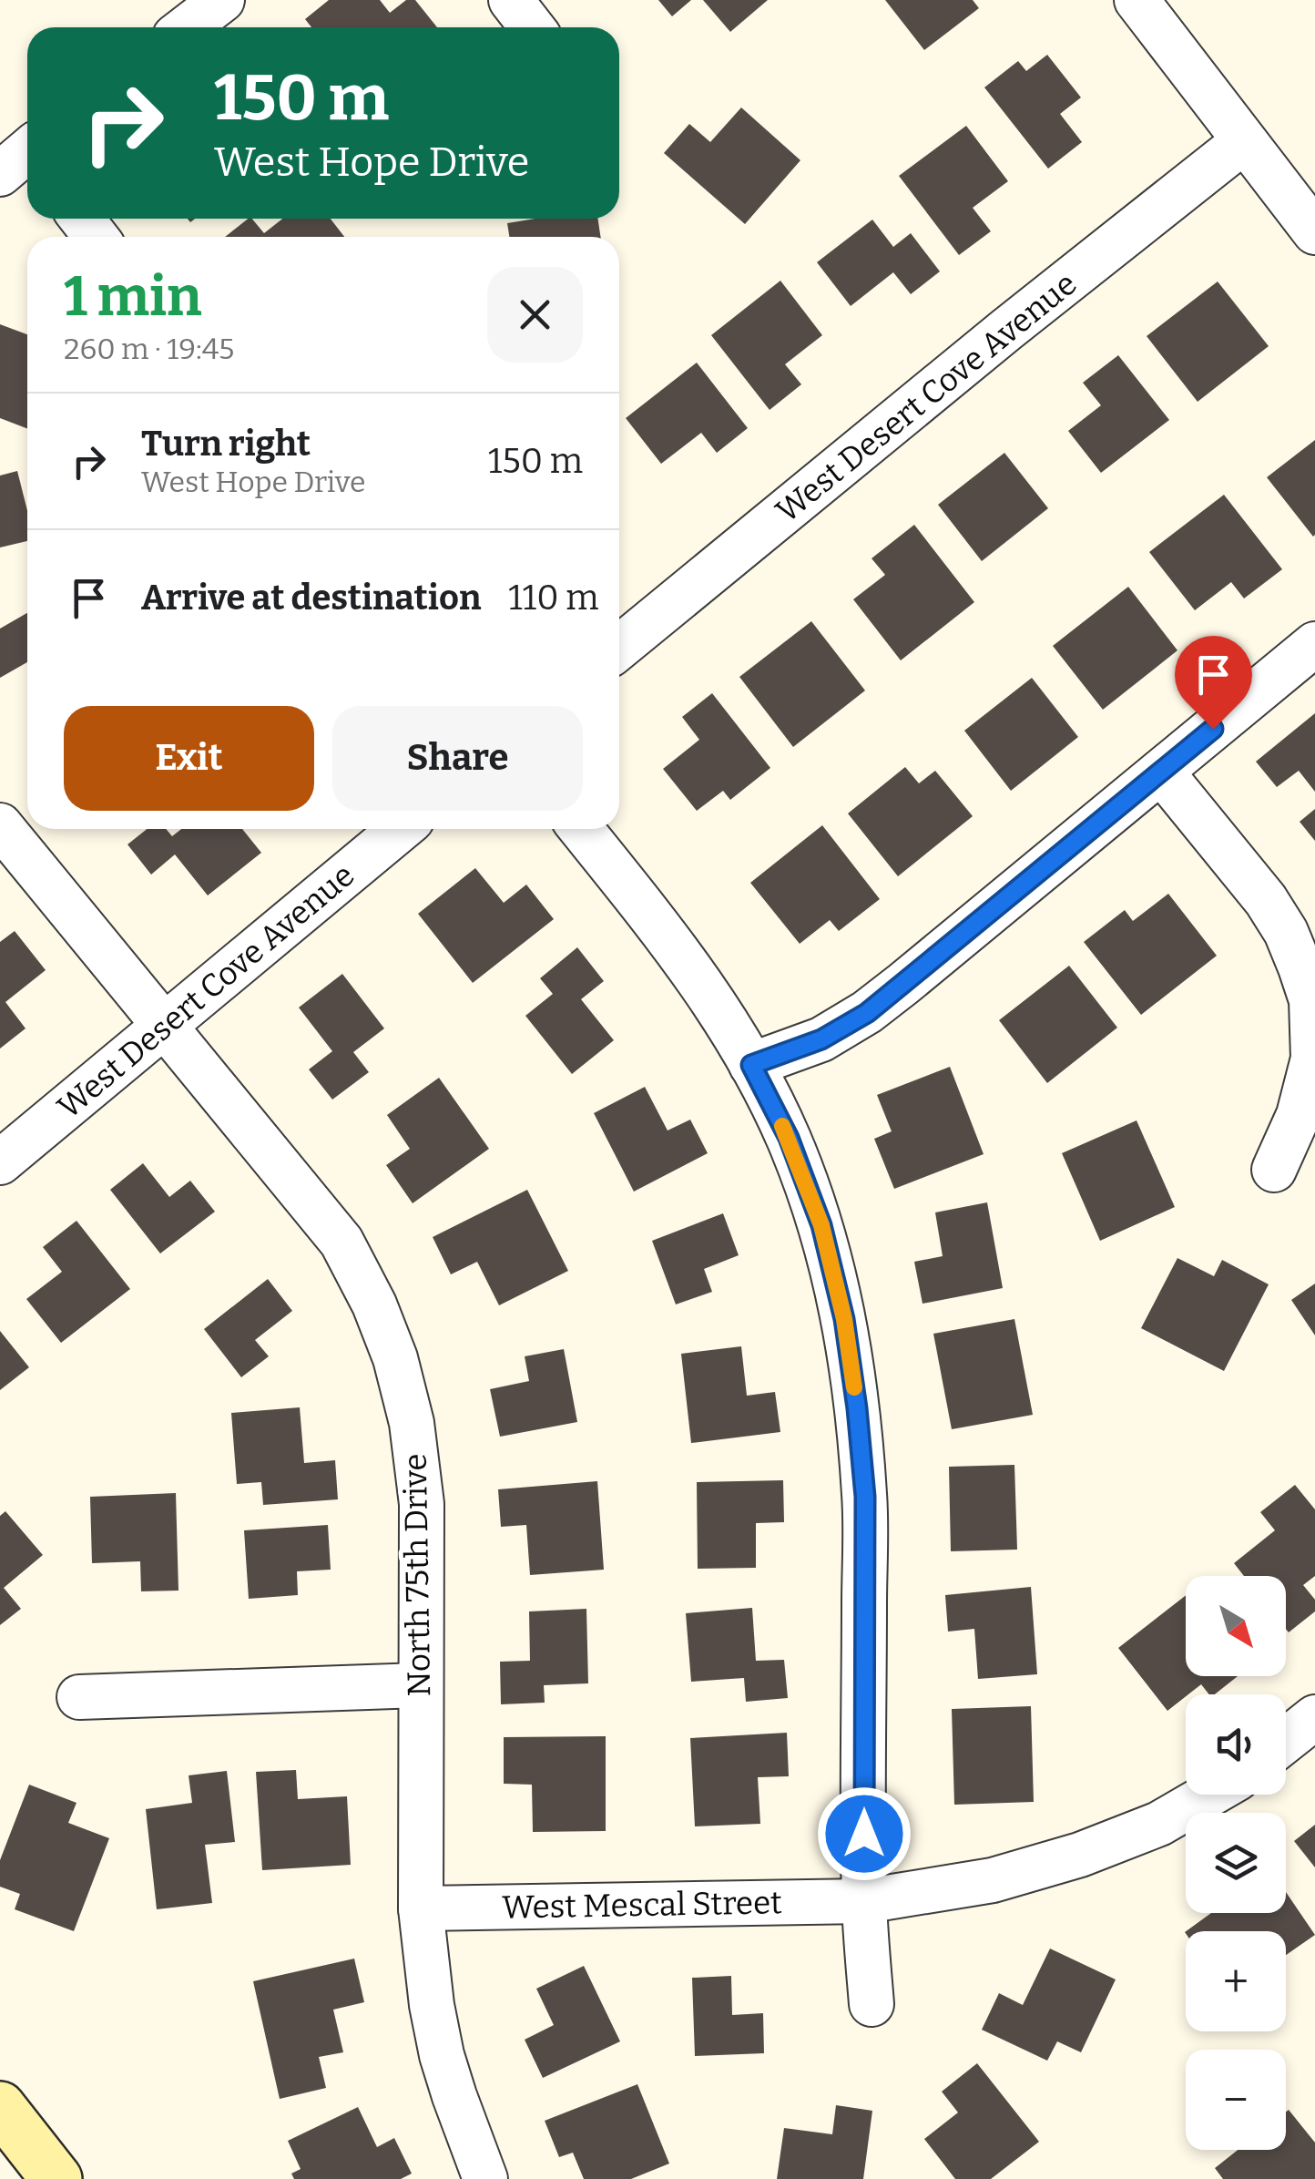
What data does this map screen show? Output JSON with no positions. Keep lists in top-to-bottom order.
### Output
{
  "streets": {
    "street": ["West Desert Cove Avenue", "North 75th Drive", "West Mescal Street"]
  },
  "crossings": [
    ["West Desert Cove Avenue", "North 75th Drive"],
    ["North 75th Drive", "West Mescal Street"]
  ],
  "north": "bottom right",
  "page": {
    "turn": ["150 m", "West Hope Drive"],
    "heading": ["1 min", "260 m · 19:45"],
    "list": [
      {
        "name": "Turn right",
        "note": "West Hope Drive",
        "value": "150 m"
      },
      {
        "name": "Arrive at destination",
        "value": "110 m"
      }
    ],
    "buttons": ["Exit", "Share"],
    "map_buttons": ["+", "−"]
  }
}
